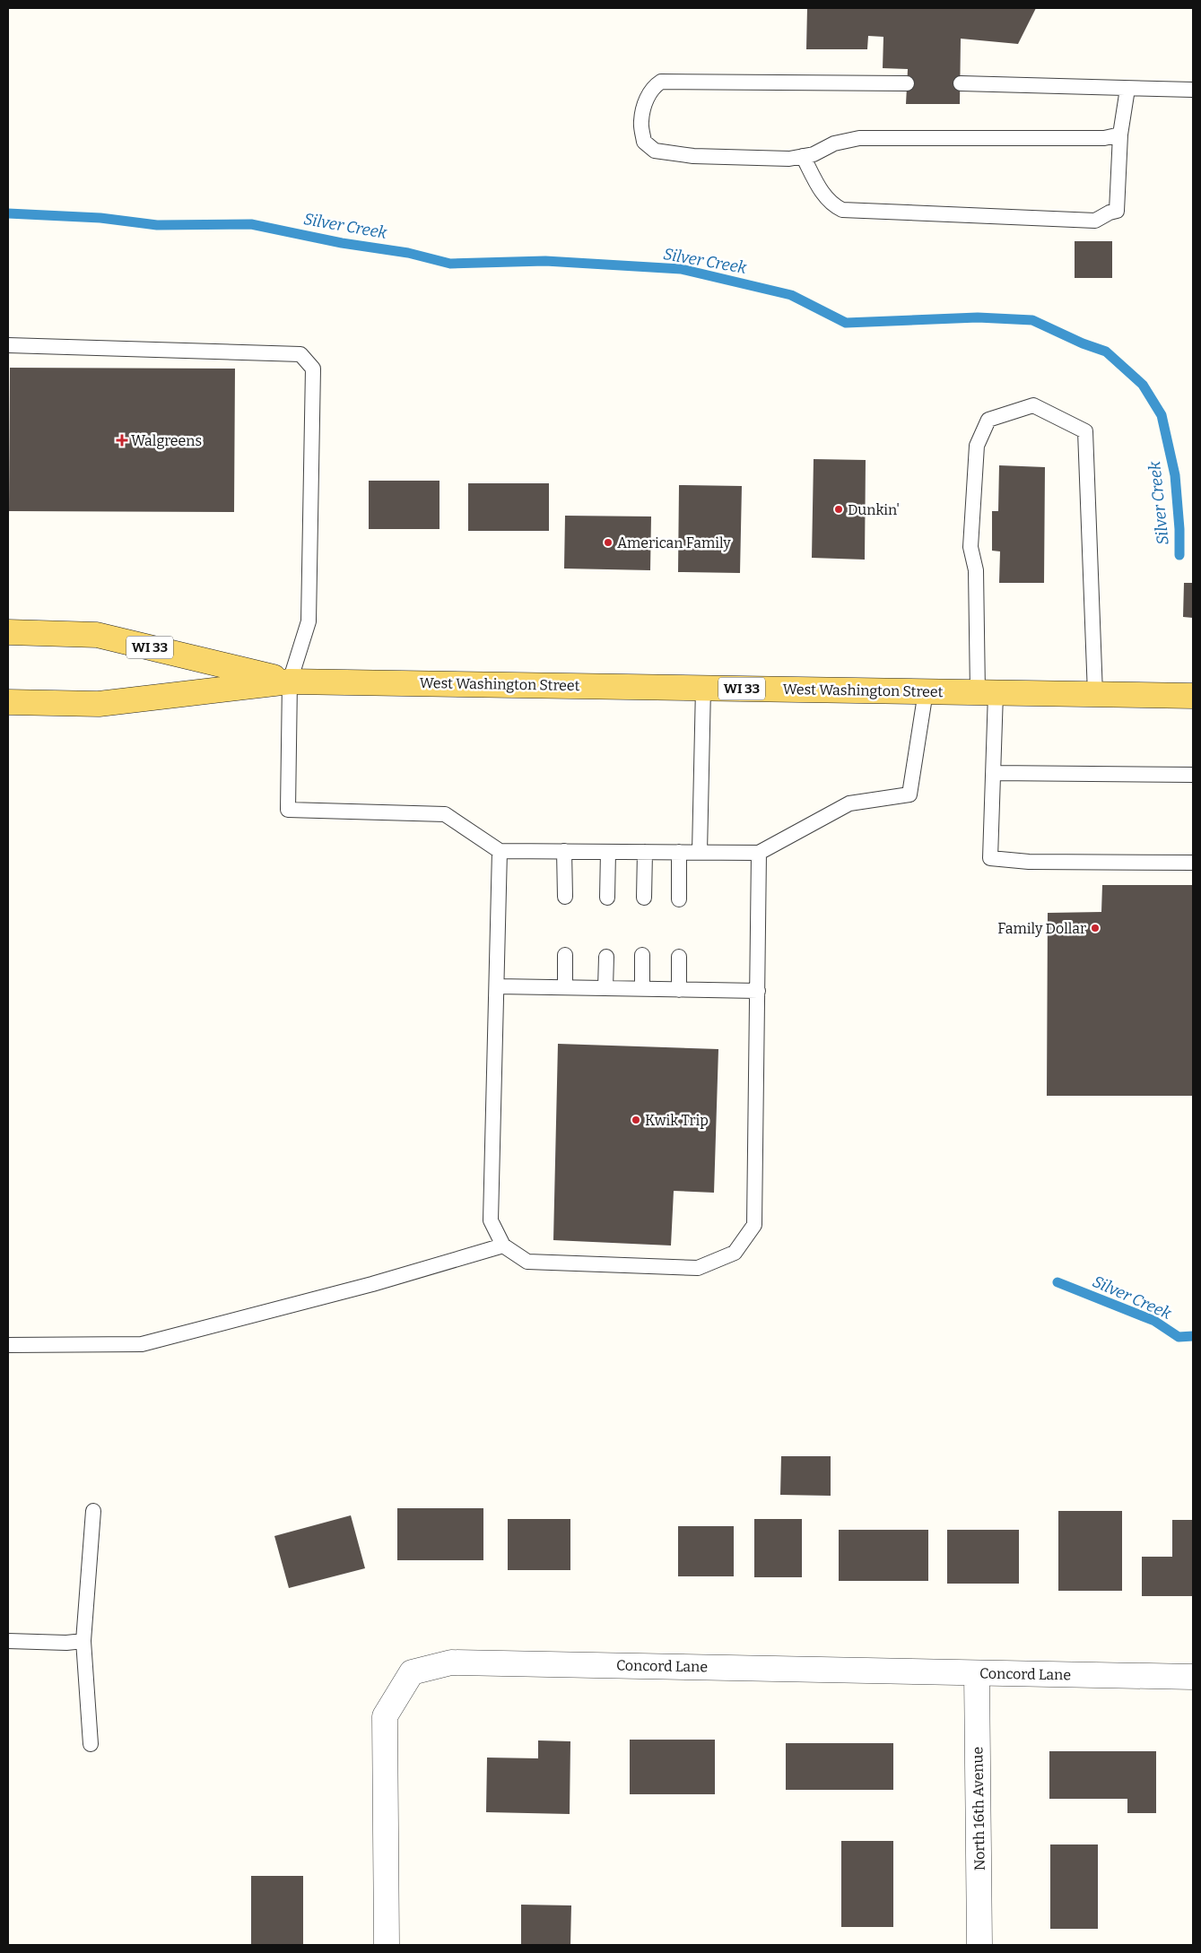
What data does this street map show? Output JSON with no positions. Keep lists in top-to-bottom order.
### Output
{
  "streets": {
    "main road": ["WI 33", "West Washington Street"],
    "street": ["Concord Lane", "North 16th Avenue"]
  },
  "crossings": [
    ["Concord Lane", "North 16th Avenue"]
  ],
  "water": ["Silver Creek"],
  "places": {
    "health": ["Walgreens"],
    "other": [
      "Dunkin'",
      "American Family",
      "Family Dollar",
      "Kwik Trip"
    ]
  }
}
